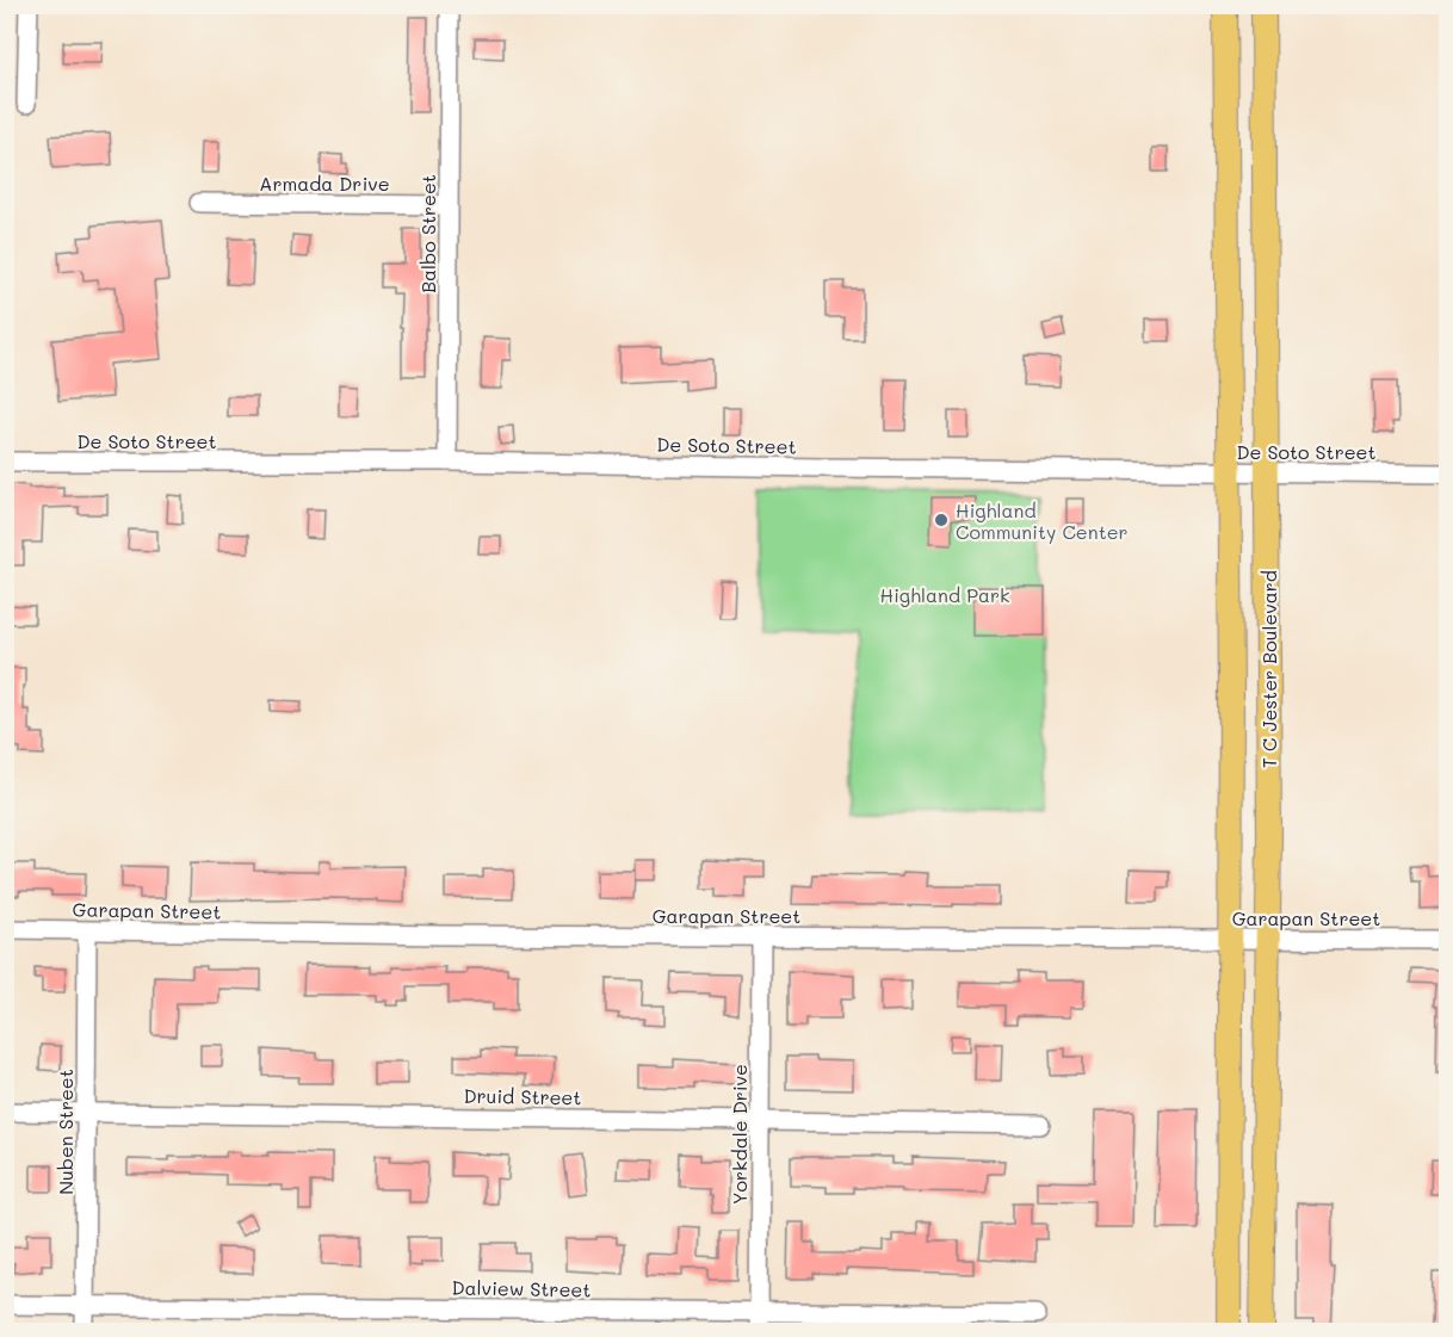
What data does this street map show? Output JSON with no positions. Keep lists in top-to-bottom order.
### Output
{
  "streets": {
    "main road": ["T C Jester Boulevard"],
    "street": [
      "Armada Drive",
      "Balbo Street",
      "De Soto Street",
      "Garapan Street",
      "Druid Street",
      "Nuben Street",
      "Yorkdale Drive",
      "Dalview Street"
    ]
  },
  "crossings": [
    ["Armada Drive", "Balbo Street"],
    ["Balbo Street", "De Soto Street"],
    ["De Soto Street", "T C Jester Boulevard"],
    ["T C Jester Boulevard", "Garapan Street"],
    ["Garapan Street", "Nuben Street"],
    ["Garapan Street", "Yorkdale Drive"],
    ["Druid Street", "Nuben Street"],
    ["Druid Street", "Yorkdale Drive"],
    ["Nuben Street", "Dalview Street"],
    ["Yorkdale Drive", "Dalview Street"]
  ],
  "parks": ["Highland Park"],
  "places": ["Highland Community Center"]
}
